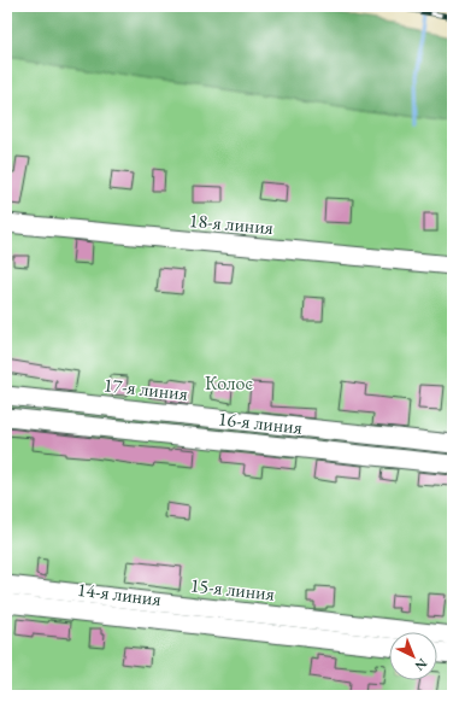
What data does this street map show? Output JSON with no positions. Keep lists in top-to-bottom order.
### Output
{
  "streets": {
    "lane": [
      "18-я линия",
      "17-я линия",
      "16-я линия",
      "15-я линия",
      "14-я линия"
    ]
  },
  "parks": ["Колос"],
  "north": "bottom right"
}
